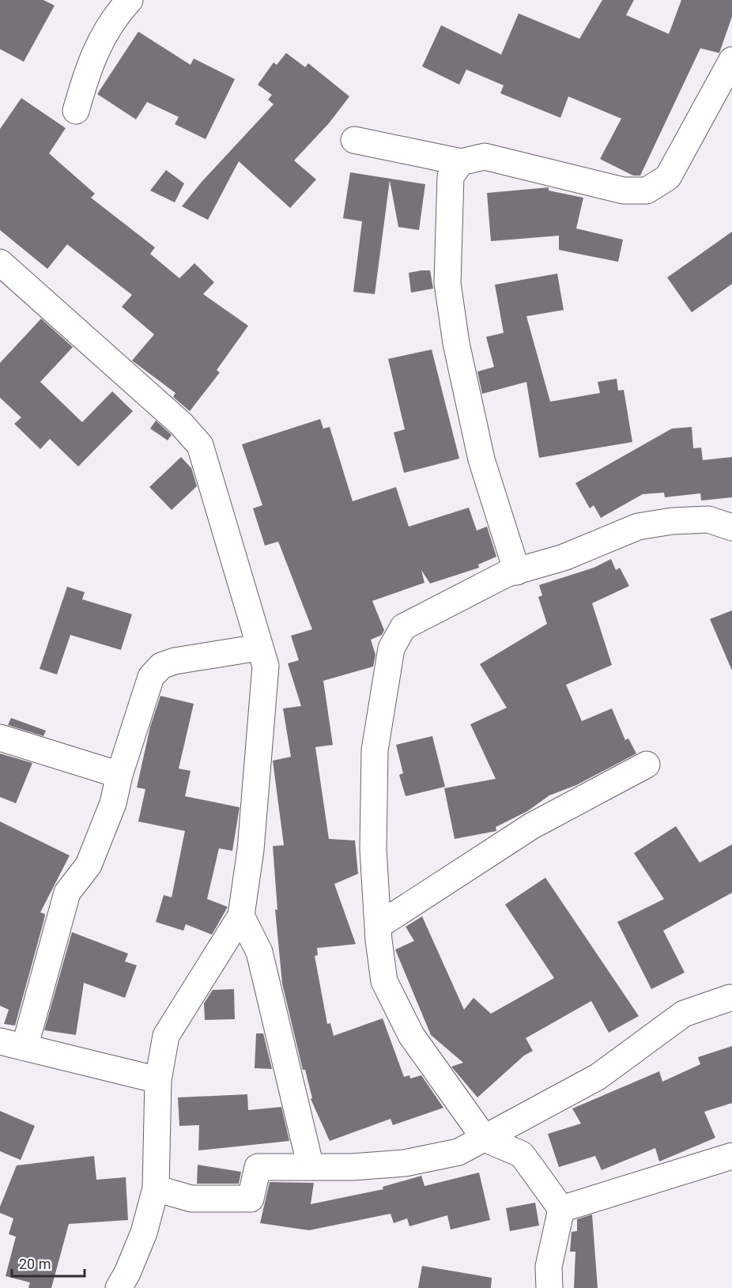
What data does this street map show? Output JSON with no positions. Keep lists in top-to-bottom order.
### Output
{
  "scale_bar": "20 m"
}
